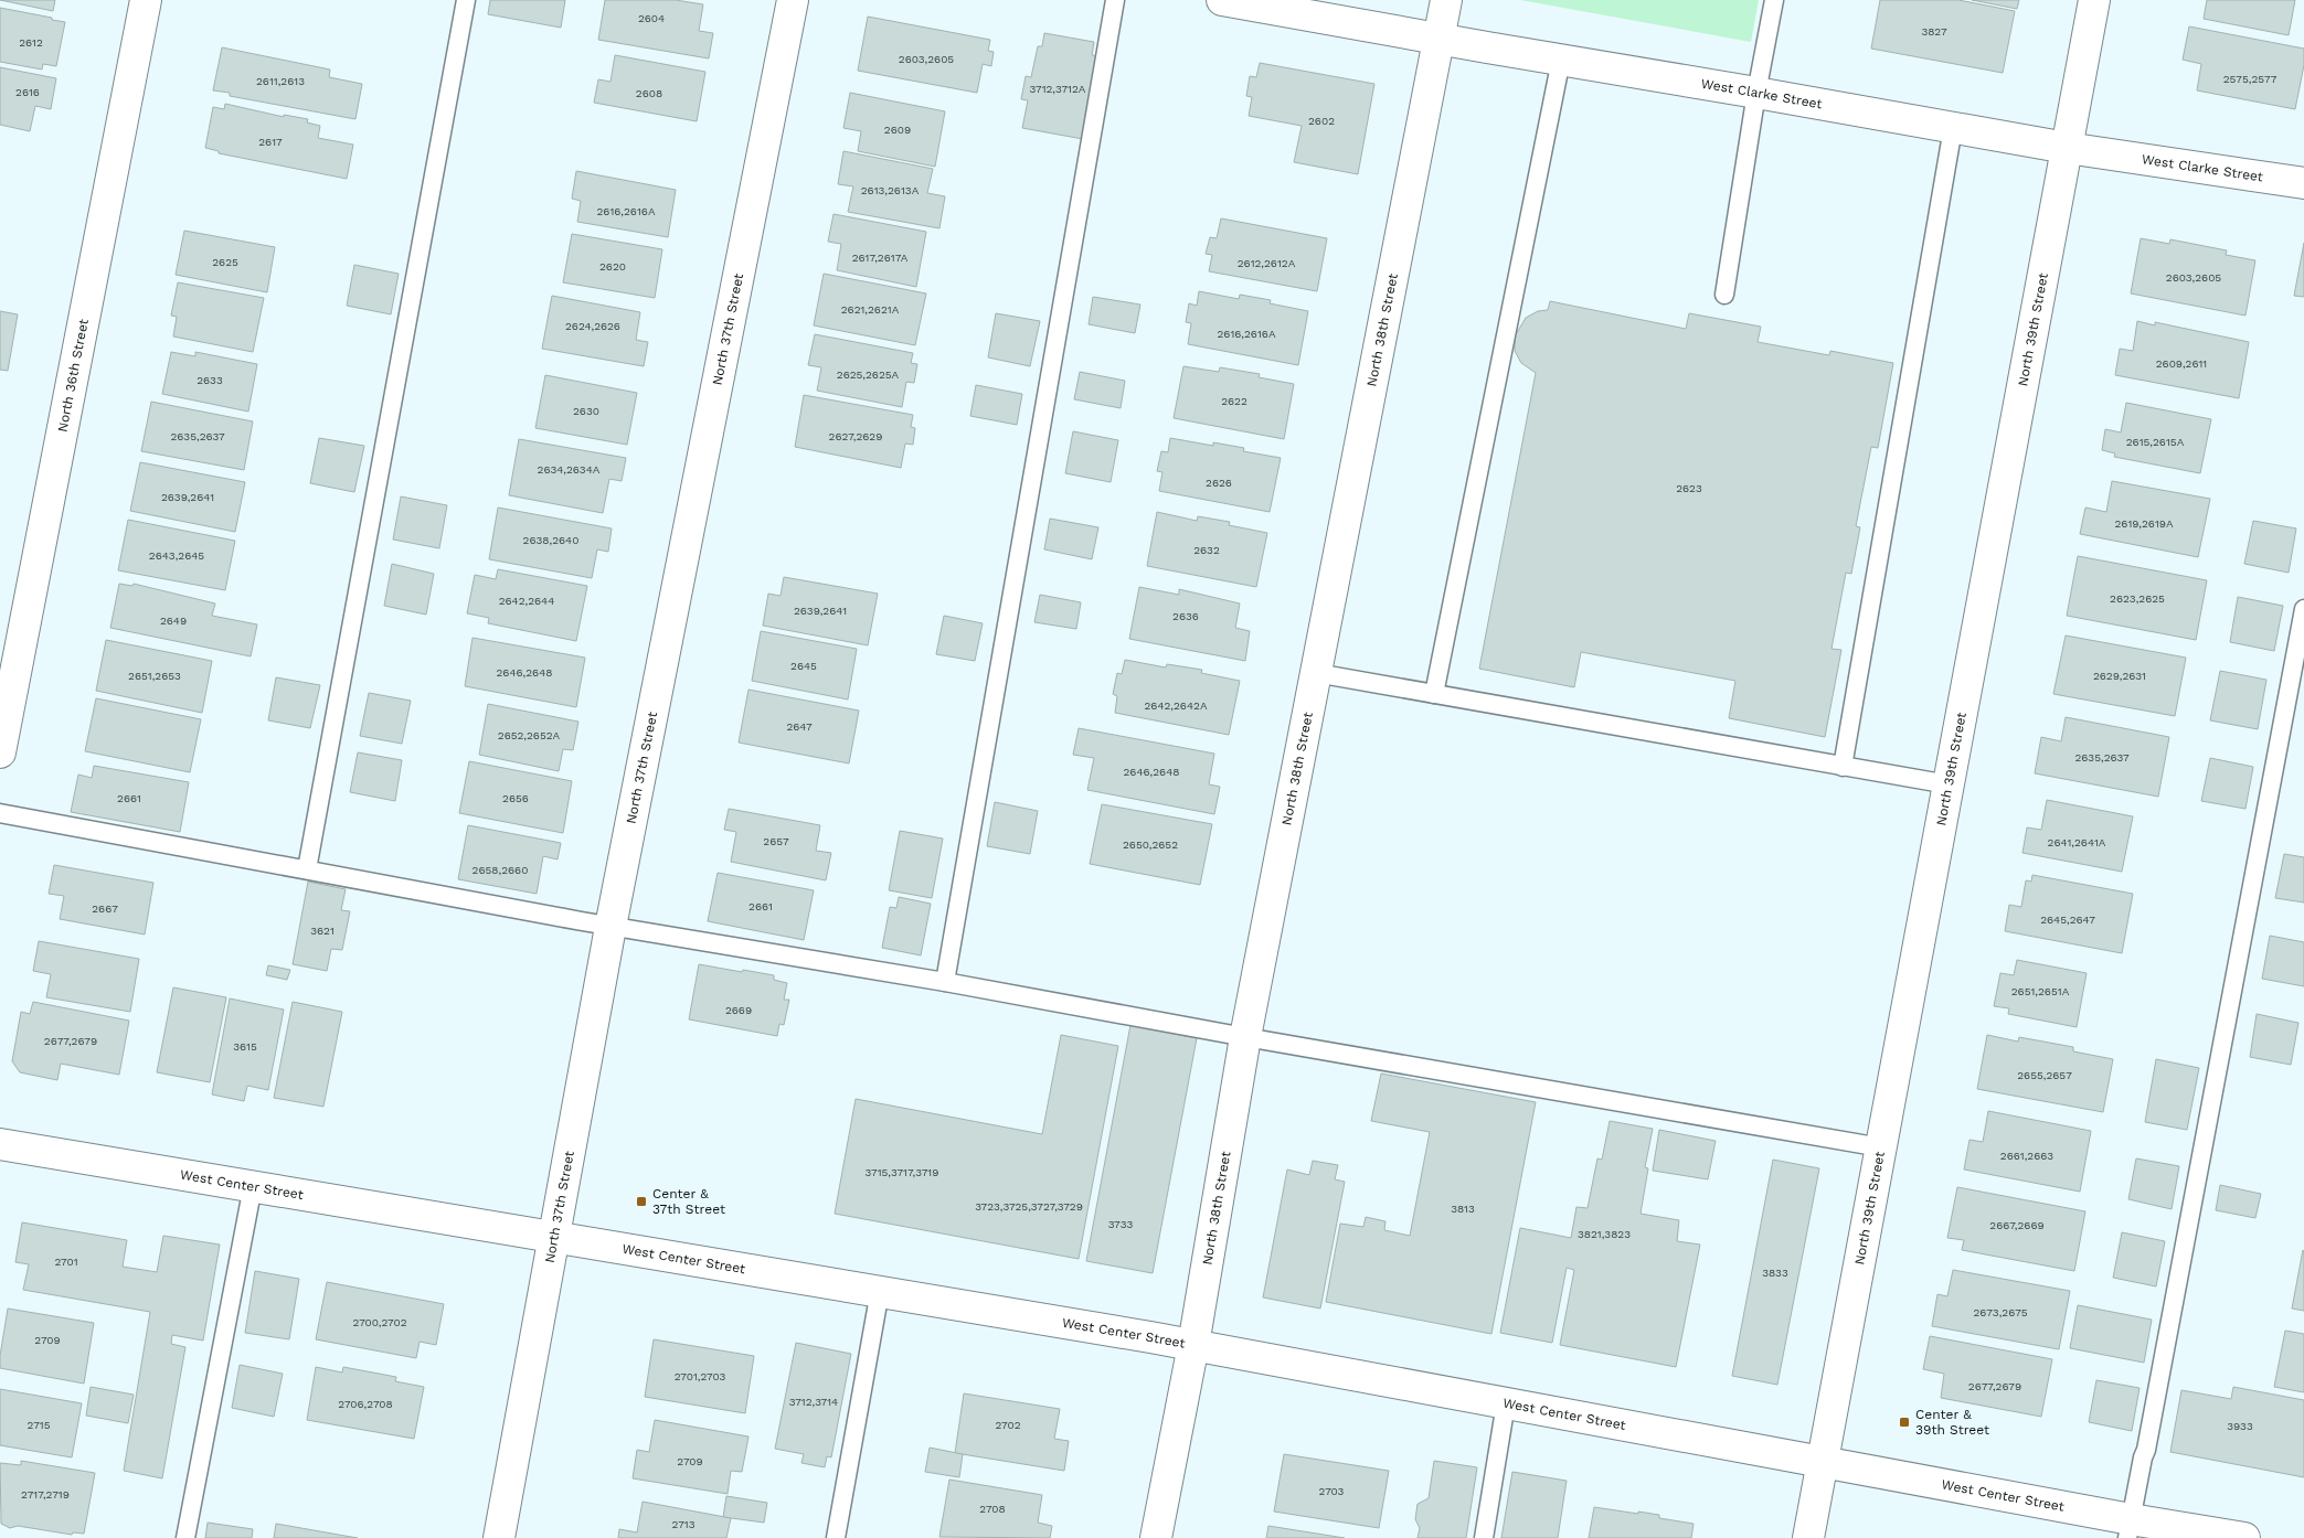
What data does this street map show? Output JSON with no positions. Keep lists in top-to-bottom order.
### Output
{
  "streets": {
    "street": [
      "West Clarke Street",
      "North 37th Street",
      "North 38th Street",
      "North 39th Street",
      "North 36th Street",
      "West Center Street"
    ]
  },
  "crossings": [
    ["West Clarke Street", "North 38th Street"],
    ["West Clarke Street", "North 39th Street"],
    ["North 37th Street", "West Center Street"],
    ["North 38th Street", "West Center Street"],
    ["North 39th Street", "West Center Street"]
  ],
  "places": {
    "transit": ["Center & 37th Street", "Center & 39th Street"]
  },
  "house_numbers": [
    "2604",
    "3827",
    "2612",
    "2603,2605",
    "2575,2577",
    "2611,2613",
    "3712,3712A",
    "2616",
    "2608",
    "2602",
    "2609",
    "2617",
    "2613,2613A",
    "2616,2616A",
    "2617,2617A",
    "2625",
    "2612,2612A",
    "2620",
    "2603,2605",
    "2621,2621A",
    "2624,2626",
    "2616,2616A",
    "2609,2611",
    "2625,2625A",
    "2633",
    "2622",
    "2630",
    "2635,2637",
    "2627,2629",
    "2615,2615A",
    "2634,2634A",
    "2626",
    "2623",
    "2639,2641",
    "2619,2619A",
    "2638,2640",
    "2632",
    "2643,2645",
    "2623,2625",
    "2642,2644",
    "2639,2641",
    "2636",
    "2649",
    "2645",
    "2646,2648",
    "2651,2653",
    "2629,2631",
    "2642,2642A",
    "2647",
    "2652,2652A",
    "2635,2637",
    "2646,2648",
    "2661",
    "2656",
    "2657",
    "2641,2641A",
    "2650,2652",
    "2658,2660",
    "2661",
    "2667",
    "2645,2647",
    "3621",
    "2651,2651A",
    "2669",
    "2677,2679",
    "3615",
    "2655,2657",
    "2661,2663",
    "3715,3717,3719",
    "3723,3725,3727,3729",
    "3813",
    "3733",
    "2667,2669",
    "3821,3823",
    "2701",
    "3833",
    "2673,2675",
    "2700,2702",
    "2709",
    "2701,2703",
    "2677,2679",
    "3712,3714",
    "2706,2708",
    "2715",
    "2702",
    "3933",
    "2709",
    "2703",
    "2717,2719",
    "2708",
    "2713"
  ]
}
